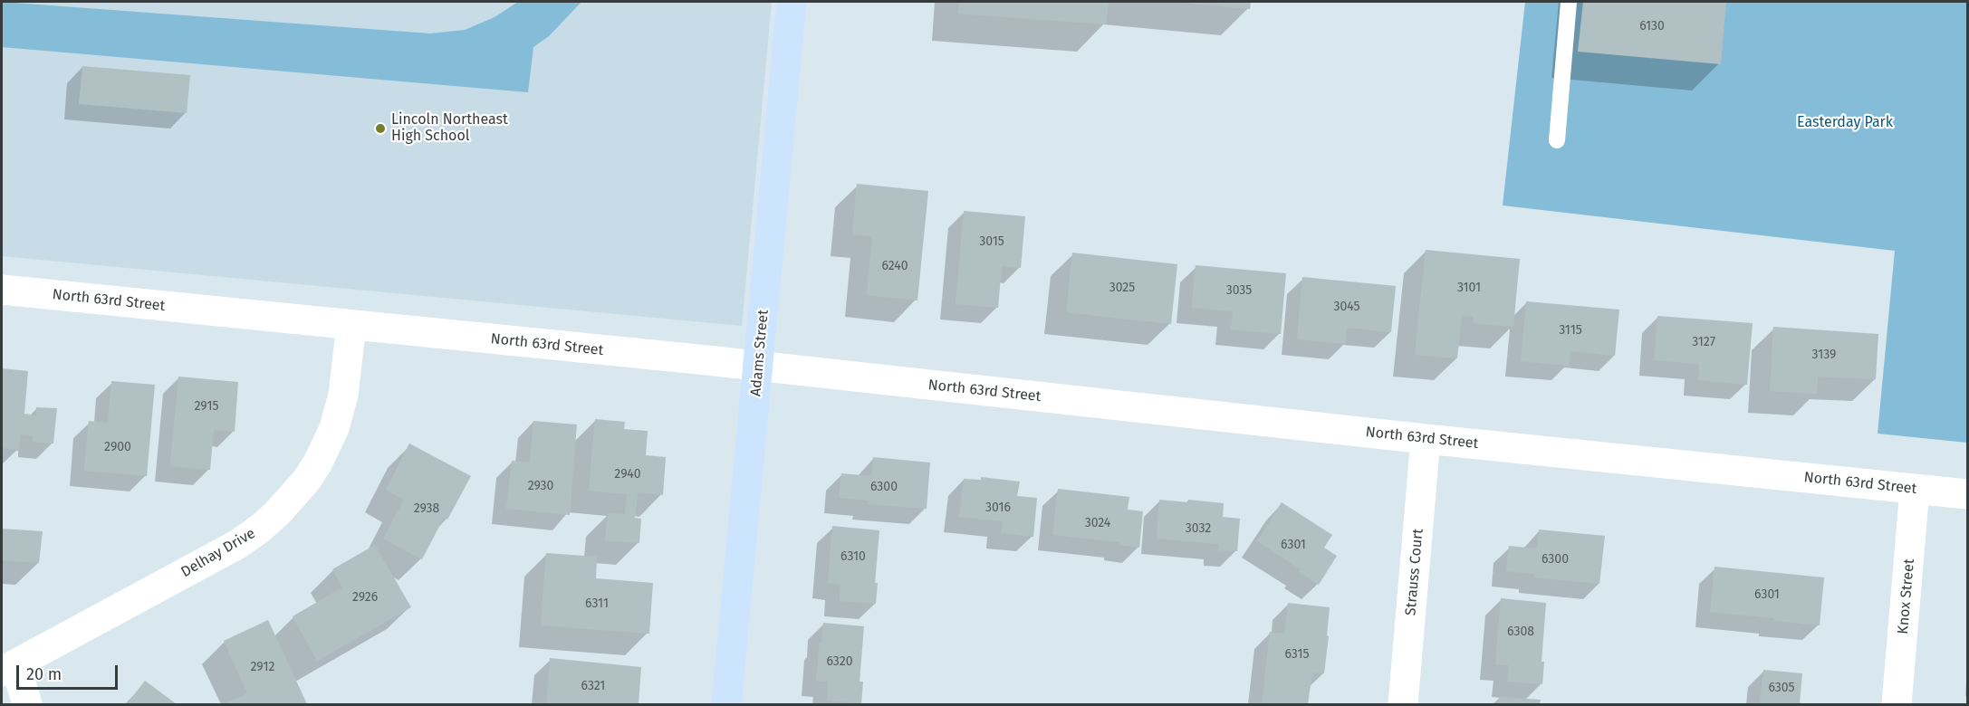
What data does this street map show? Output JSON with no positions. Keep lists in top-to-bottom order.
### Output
{
  "streets": {
    "main road": ["Adams Street"],
    "street": [
      "North 63rd Street",
      "Delhay Drive",
      "Strauss Court",
      "Knox Street"
    ]
  },
  "crossings": [
    ["North 63rd Street", "Adams Street"],
    ["North 63rd Street", "Delhay Drive"],
    ["North 63rd Street", "Strauss Court"],
    ["North 63rd Street", "Knox Street"]
  ],
  "parks": ["Easterday Park"],
  "places": ["Lincoln Northeast High School"],
  "house_numbers": [
    "6130",
    "3015",
    "6240",
    "3025",
    "3101",
    "3035",
    "3045",
    "3115",
    "3127",
    "3139",
    "2915",
    "2900",
    "2940",
    "2930",
    "6300",
    "3016",
    "2938",
    "3024",
    "3032",
    "6301",
    "6310",
    "6300",
    "6301",
    "2926",
    "6311",
    "6308",
    "6315",
    "6320",
    "2912",
    "6321",
    "6305"
  ],
  "scale_bar": "20 m"
}
